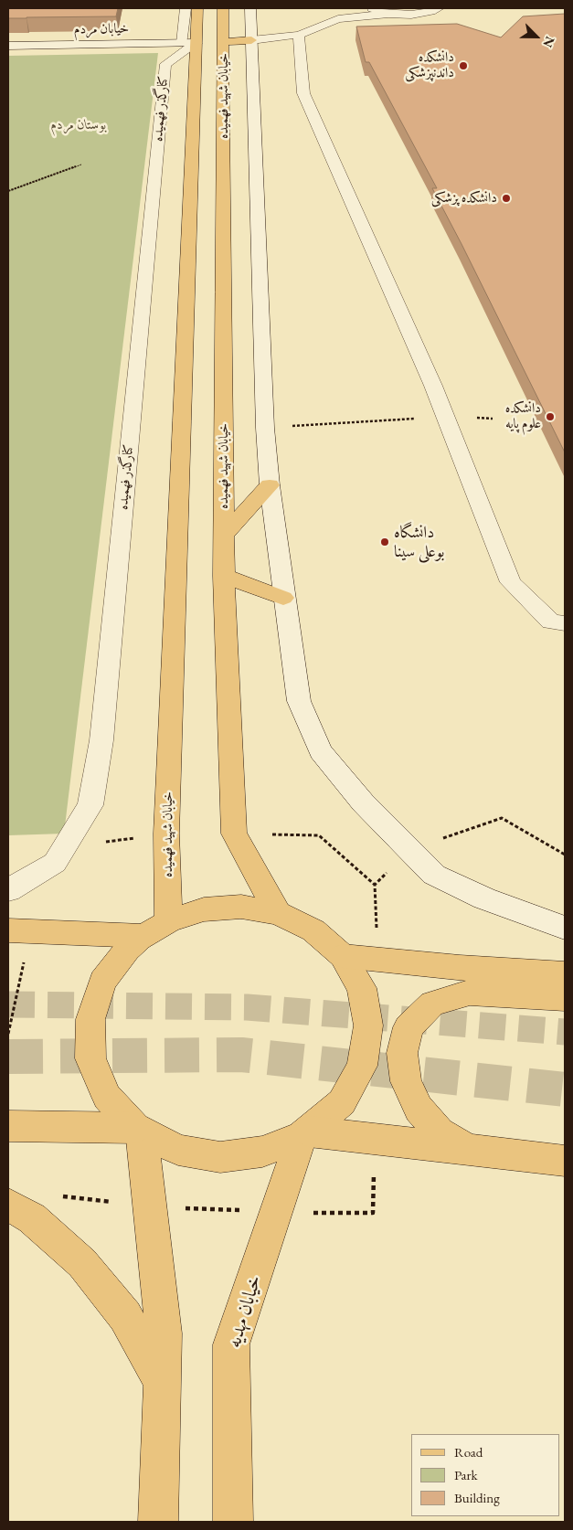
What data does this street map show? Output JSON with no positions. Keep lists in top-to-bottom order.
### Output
{
  "streets": {
    "main road": ["خیابان شهید فهمیده", "خیابان مهدیه"],
    "street": ["خیابان مردم", "کنارگذر فهمیده"]
  },
  "crossings": [
    ["خیابان مردم", "خیابان شهید فهمیده"],
    ["خیابان مردم", "کنارگذر فهمیده"],
    ["خیابان شهید فهمیده", "کنارگذر فهمیده"]
  ],
  "parks": ["بوستان مردم"],
  "places": [
    "دانشکده داندنپزشکی",
    "دانشکده پزشکی",
    "دانشکده علوم پایه",
    "دانشگاه بوعلی سینا"
  ],
  "legend": ["Road", "Park", "Building"],
  "north": "bottom right"
}
